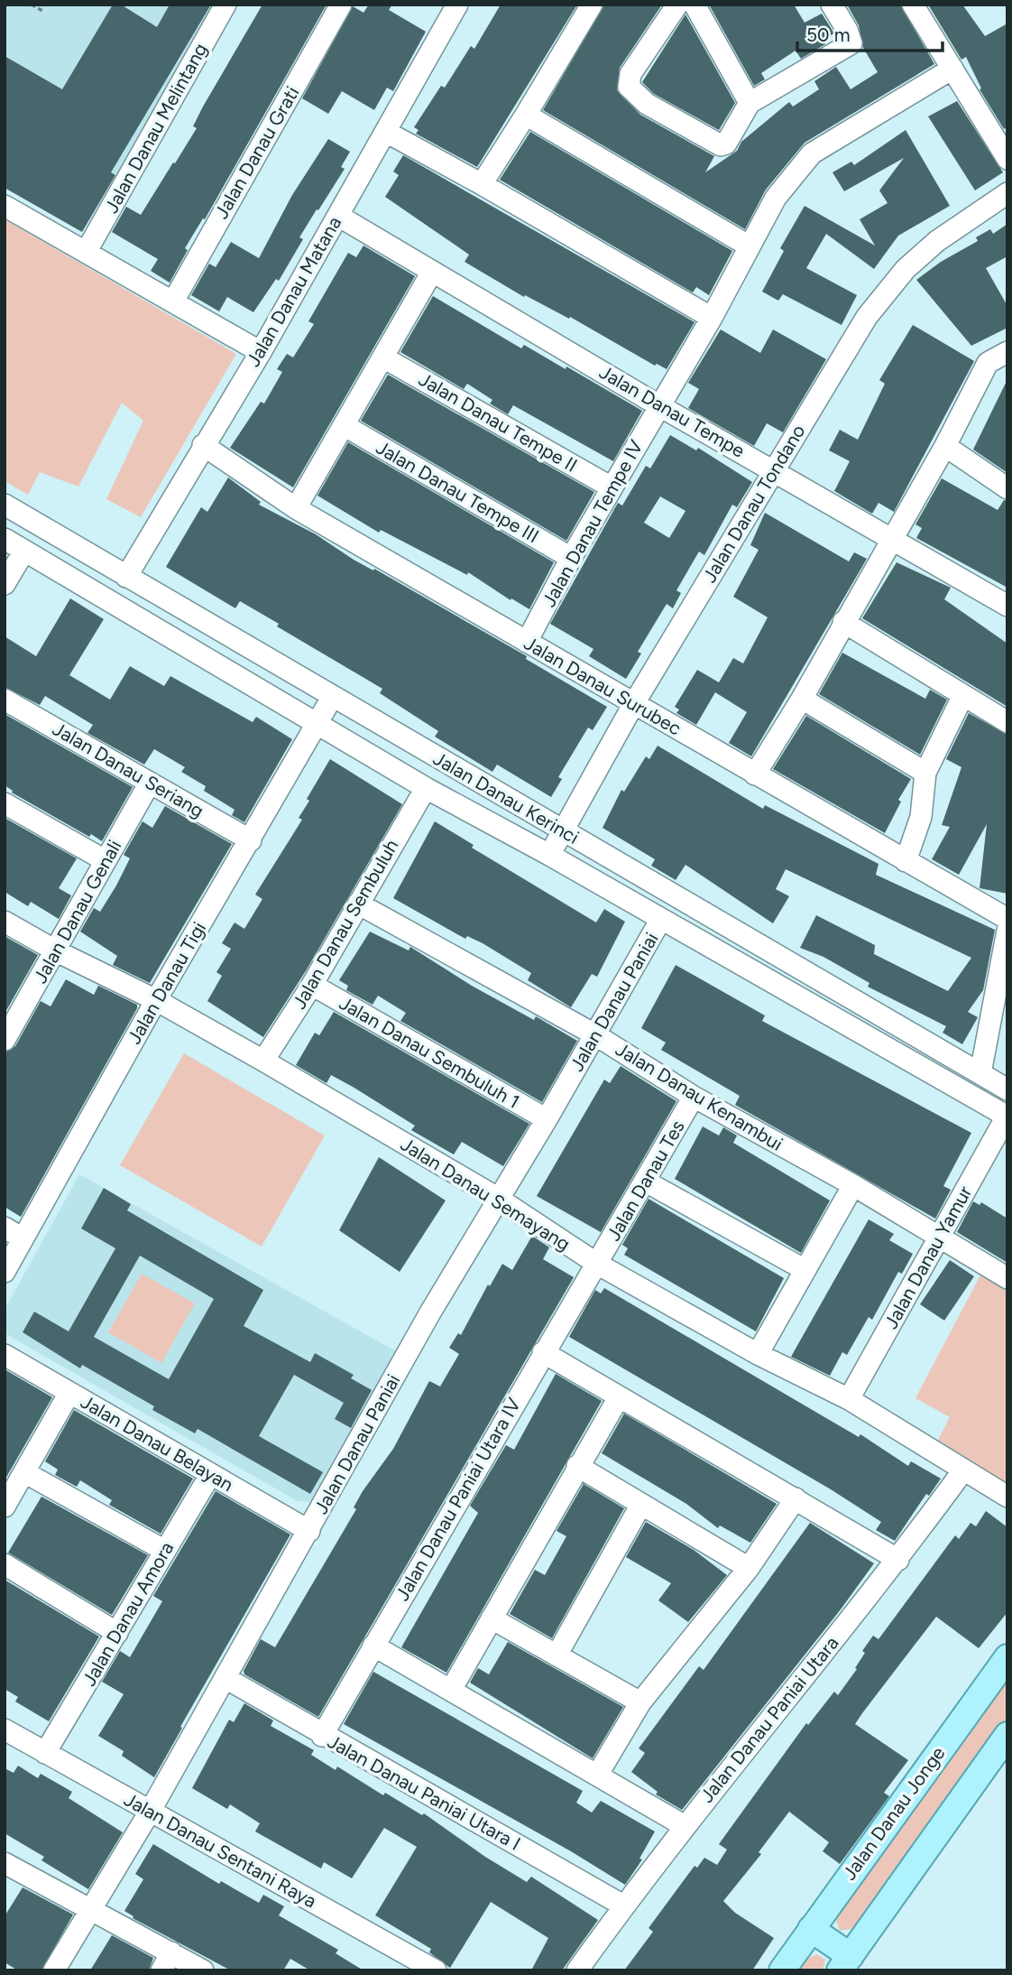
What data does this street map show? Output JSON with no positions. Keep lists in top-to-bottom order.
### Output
{
  "streets": {
    "main road": ["Jalan Danau Jonge"],
    "street": [
      "Jalan Danau Melintang",
      "Jalan Danau Grati",
      "Jalan Danau Matana",
      "Jalan Danau Tempe",
      "Jalan Danau Tempe II",
      "Jalan Danau Tempe III",
      "Jalan Danau Tondano",
      "Jalan Danau Tempe IV",
      "Jalan Danau Surubec",
      "Jalan Danau Seriang",
      "Jalan Danau Kerinci",
      "Jalan Danau Genali",
      "Jalan Danau Sembuluh",
      "Jalan Danau Tigi",
      "Jalan Danau Paniai",
      "Jalan Danau Sembuluh 1",
      "Jalan Danau Kenambui",
      "Jalan Danau Tes",
      "Jalan Danau Semayang",
      "Jalan Danau Yamur",
      "Jalan Danau Belayan",
      "Jalan Danau Paniai Utara IV",
      "Jalan Danau Amora",
      "Jalan Danau Paniai Utara",
      "Jalan Danau Paniai Utara I",
      "Jalan Danau Sentani Raya"
    ]
  },
  "crossings": [
    ["Jalan Danau Matana", "Jalan Danau Tempe"],
    ["Jalan Danau Matana", "Jalan Danau Surubec"],
    ["Jalan Danau Matana", "Jalan Danau Kerinci"],
    ["Jalan Danau Tempe", "Jalan Danau Tondano"],
    ["Jalan Danau Tempe", "Jalan Danau Tempe IV"],
    ["Jalan Danau Tempe II", "Jalan Danau Tempe IV"],
    ["Jalan Danau Tempe III", "Jalan Danau Tempe IV"],
    ["Jalan Danau Tondano", "Jalan Danau Surubec"],
    ["Jalan Danau Tondano", "Jalan Danau Kerinci"],
    ["Jalan Danau Tempe IV", "Jalan Danau Surubec"],
    ["Jalan Danau Seriang", "Jalan Danau Genali"],
    ["Jalan Danau Seriang", "Jalan Danau Tigi"],
    ["Jalan Danau Kerinci", "Jalan Danau Sembuluh"],
    ["Jalan Danau Kerinci", "Jalan Danau Tigi"],
    ["Jalan Danau Kerinci", "Jalan Danau Paniai"],
    ["Jalan Danau Kerinci", "Jalan Danau Yamur"],
    ["Jalan Danau Genali", "Jalan Danau Semayang"],
    ["Jalan Danau Sembuluh", "Jalan Danau Sembuluh 1"],
    ["Jalan Danau Sembuluh", "Jalan Danau Kenambui"],
    ["Jalan Danau Sembuluh", "Jalan Danau Semayang"],
    ["Jalan Danau Tigi", "Jalan Danau Semayang"],
    ["Jalan Danau Paniai", "Jalan Danau Sembuluh 1"],
    ["Jalan Danau Paniai", "Jalan Danau Kenambui"],
    ["Jalan Danau Paniai", "Jalan Danau Semayang"],
    ["Jalan Danau Paniai", "Jalan Danau Belayan"],
    ["Jalan Danau Paniai", "Jalan Danau Paniai Utara I"],
    ["Jalan Danau Paniai", "Jalan Danau Sentani Raya"],
    ["Jalan Danau Kenambui", "Jalan Danau Tes"],
    ["Jalan Danau Kenambui", "Jalan Danau Yamur"],
    ["Jalan Danau Tes", "Jalan Danau Semayang"],
    ["Jalan Danau Tes", "Jalan Danau Paniai Utara IV"],
    ["Jalan Danau Semayang", "Jalan Danau Yamur"],
    ["Jalan Danau Semayang", "Jalan Danau Paniai Utara IV"],
    ["Jalan Danau Semayang", "Jalan Danau Paniai Utara"],
    ["Jalan Danau Belayan", "Jalan Danau Amora"],
    ["Jalan Danau Paniai Utara IV", "Jalan Danau Paniai Utara I"],
    ["Jalan Danau Amora", "Jalan Danau Sentani Raya"],
    ["Jalan Danau Paniai Utara", "Jalan Danau Paniai Utara I"]
  ],
  "scale_bar": "50 m"
}
